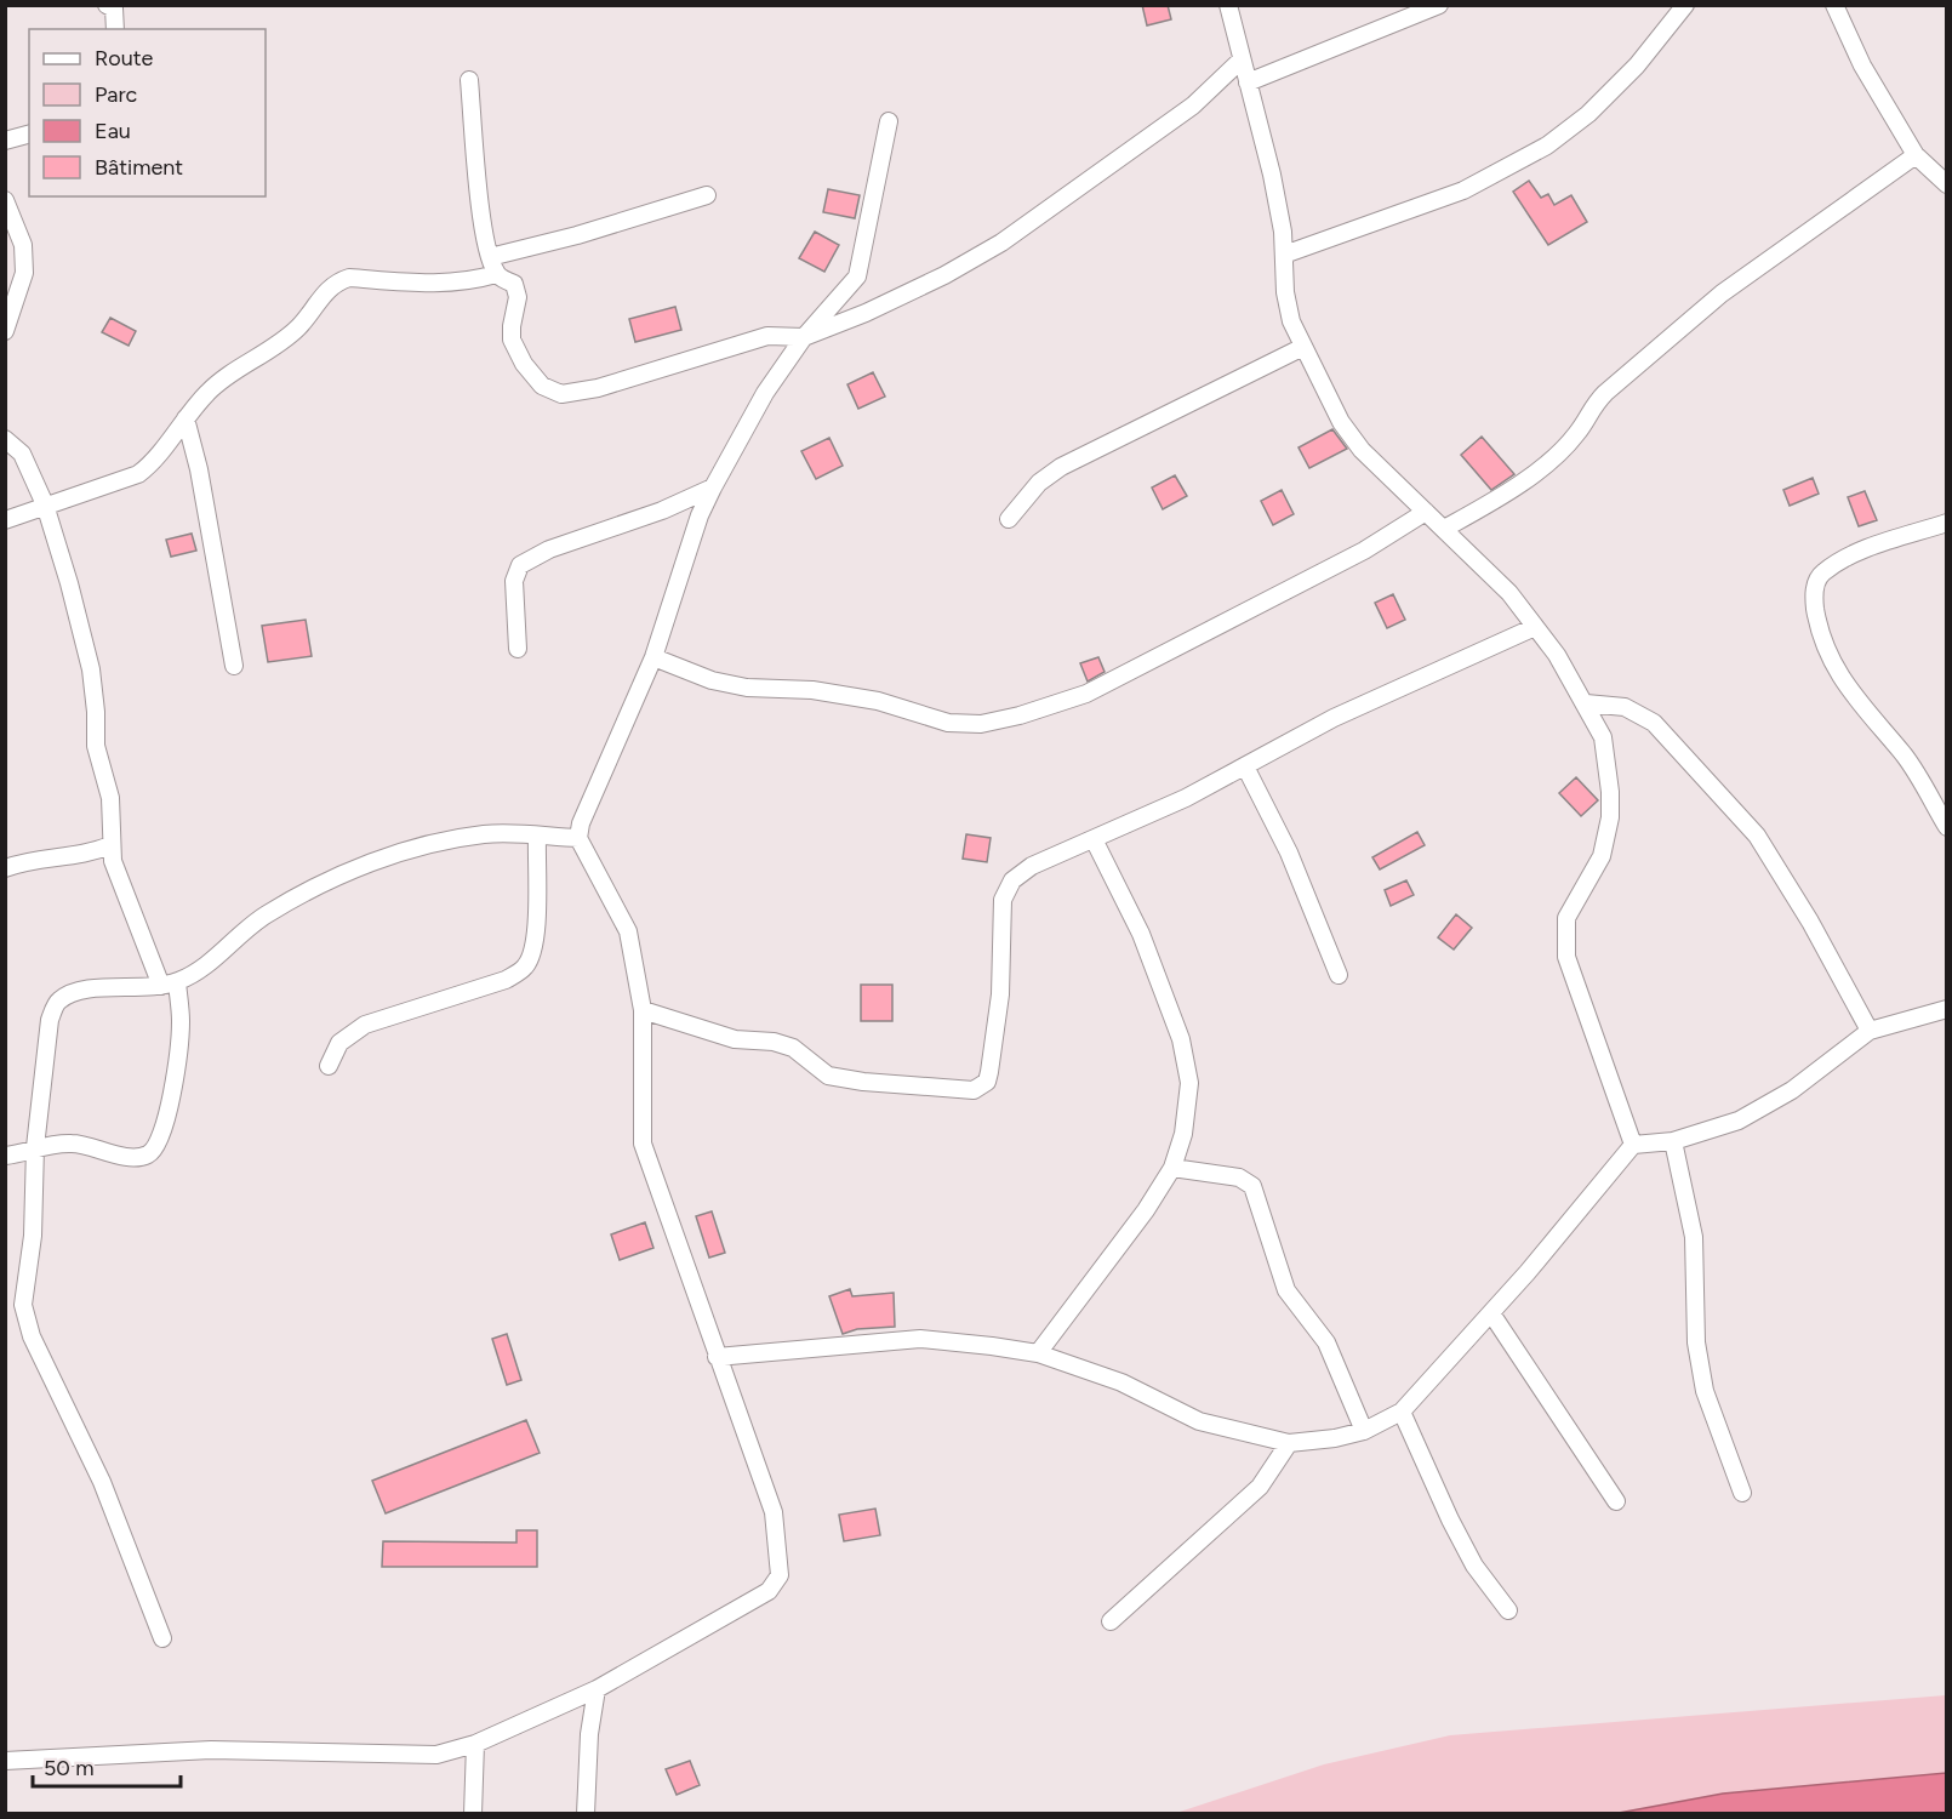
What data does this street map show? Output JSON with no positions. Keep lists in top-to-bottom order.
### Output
{
  "legend": [
    "Route",
    "Parc",
    "Eau",
    "Bâtiment"
  ],
  "scale_bar": "50 m"
}
